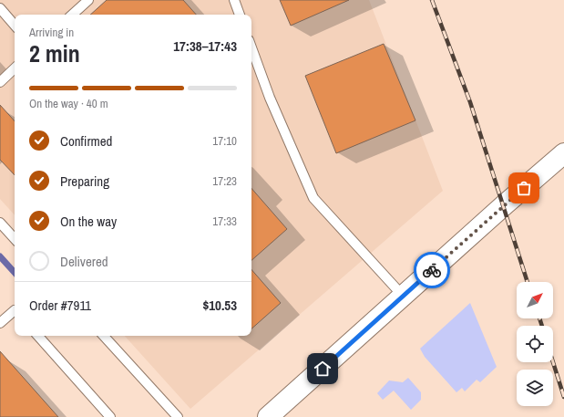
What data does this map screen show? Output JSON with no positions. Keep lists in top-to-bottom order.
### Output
{
  "north": "top right",
  "page": {
    "heading": ["2 min", "Arriving in", "17:38–17:43"],
    "panel": ["Order #7911", "$10.53"],
    "bar": "On the way · 40 m",
    "list": [
      ["Confirmed", "17:10"],
      ["Preparing", "17:23"],
      ["On the way", "17:33"],
      "Delivered"
    ]
  }
}
